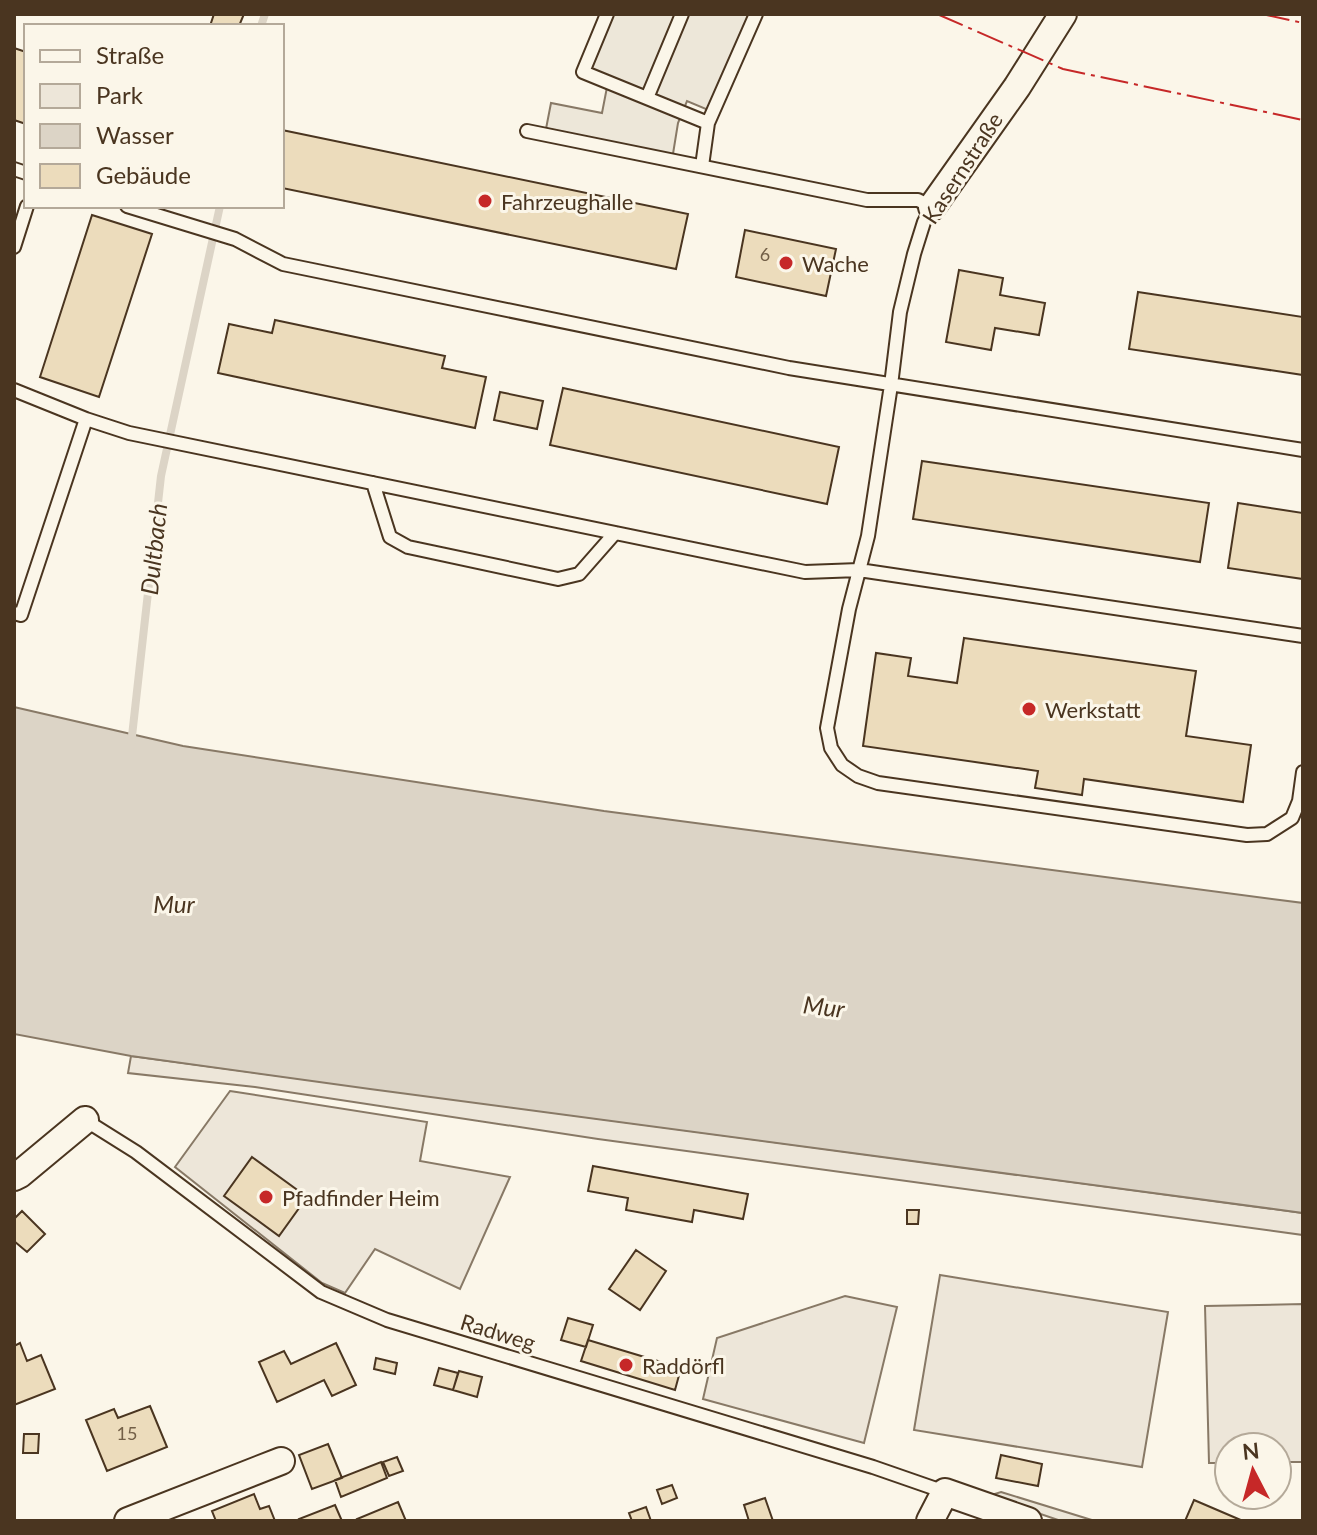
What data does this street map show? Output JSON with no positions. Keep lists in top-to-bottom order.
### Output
{
  "streets": {
    "street": ["Kasernstraße"],
    "lane": ["Radweg"]
  },
  "water": ["Dultbach", "Mur"],
  "places": [
    "Fahrzeughalle",
    "Wache",
    "Werkstatt",
    "Pfadfinder Heim",
    "Raddörfl"
  ],
  "house_numbers": ["6", "15"],
  "legend": [
    "Straße",
    "Park",
    "Wasser",
    "Gebäude"
  ],
  "north": "top"
}
